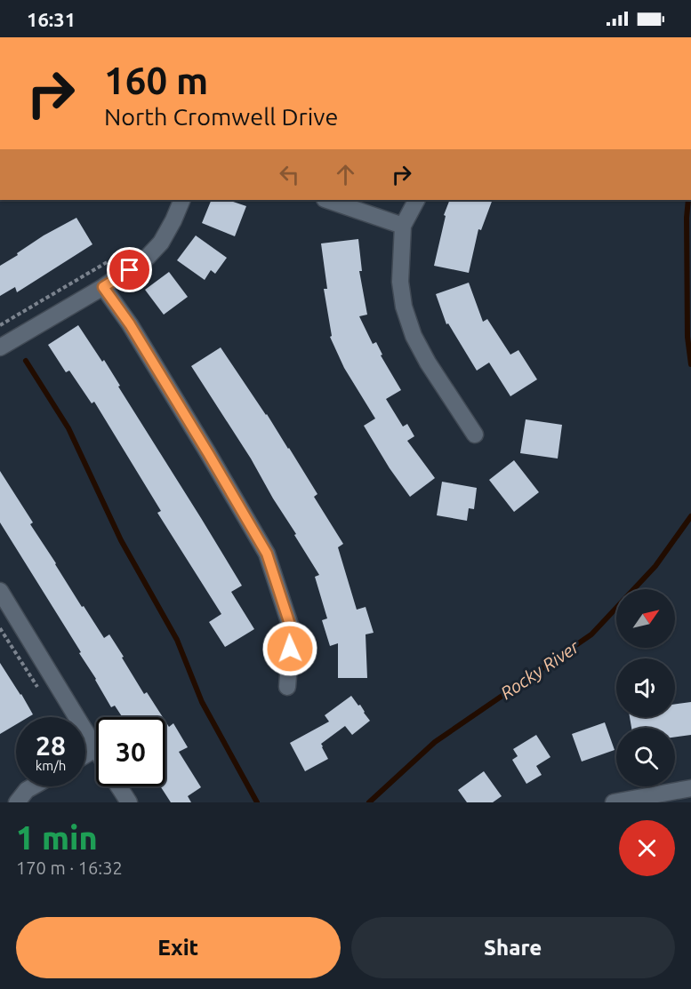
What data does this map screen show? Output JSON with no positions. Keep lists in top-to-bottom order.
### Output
{
  "water": ["Rocky River"],
  "north": "top right",
  "page": {
    "status": "16:31",
    "turn": ["160 m", "North Cromwell Drive"],
    "speed": "28 km/h",
    "limit": "30",
    "heading": ["1 min", "170 m · 16:32"],
    "buttons": ["Exit", "Share"]
  }
}
